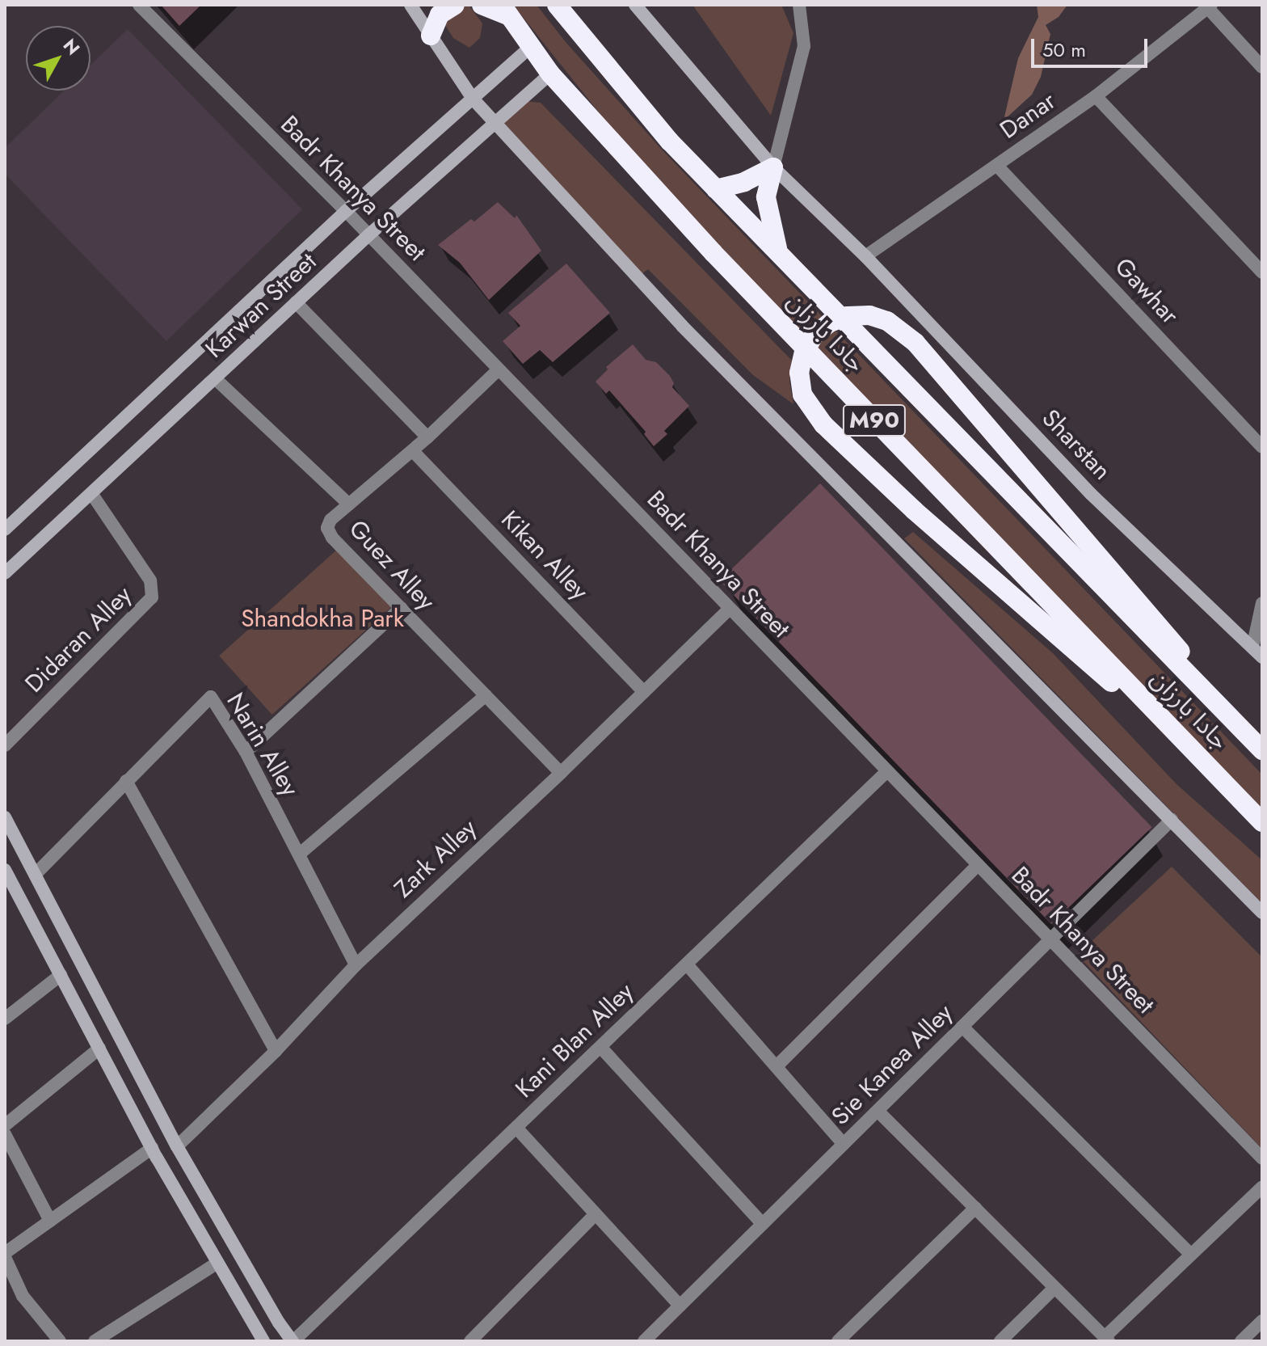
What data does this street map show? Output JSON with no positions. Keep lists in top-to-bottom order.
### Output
{
  "streets": {
    "highway": ["جادا بارزان", "M90"],
    "main road": ["Karwan Street", "Sharstan"],
    "street": [
      "Danar",
      "Badr Khanya Street",
      "Gawhar",
      "Kikan Alley",
      "Guez Alley",
      "Didaran Alley",
      "Narin Alley",
      "Zark Alley",
      "Kani Blan Alley",
      "Sie Kanea Alley"
    ]
  },
  "crossings": [
    ["Danar", "Gawhar"],
    ["Danar", "Sharstan"],
    ["Badr Khanya Street", "Karwan Street"],
    ["Badr Khanya Street", "Guez Alley"],
    ["Badr Khanya Street", "Zark Alley"],
    ["Badr Khanya Street", "Kani Blan Alley"],
    ["Badr Khanya Street", "Sie Kanea Alley"],
    ["Karwan Street", "جادا بارزان"],
    ["Karwan Street", "Didaran Alley"],
    ["Kikan Alley", "Guez Alley"],
    ["Kikan Alley", "Zark Alley"],
    ["Guez Alley", "Zark Alley"],
    ["Narin Alley", "Zark Alley"]
  ],
  "parks": ["Shandokha Park"],
  "scale_bar": "50 m",
  "north": "top right"
}
